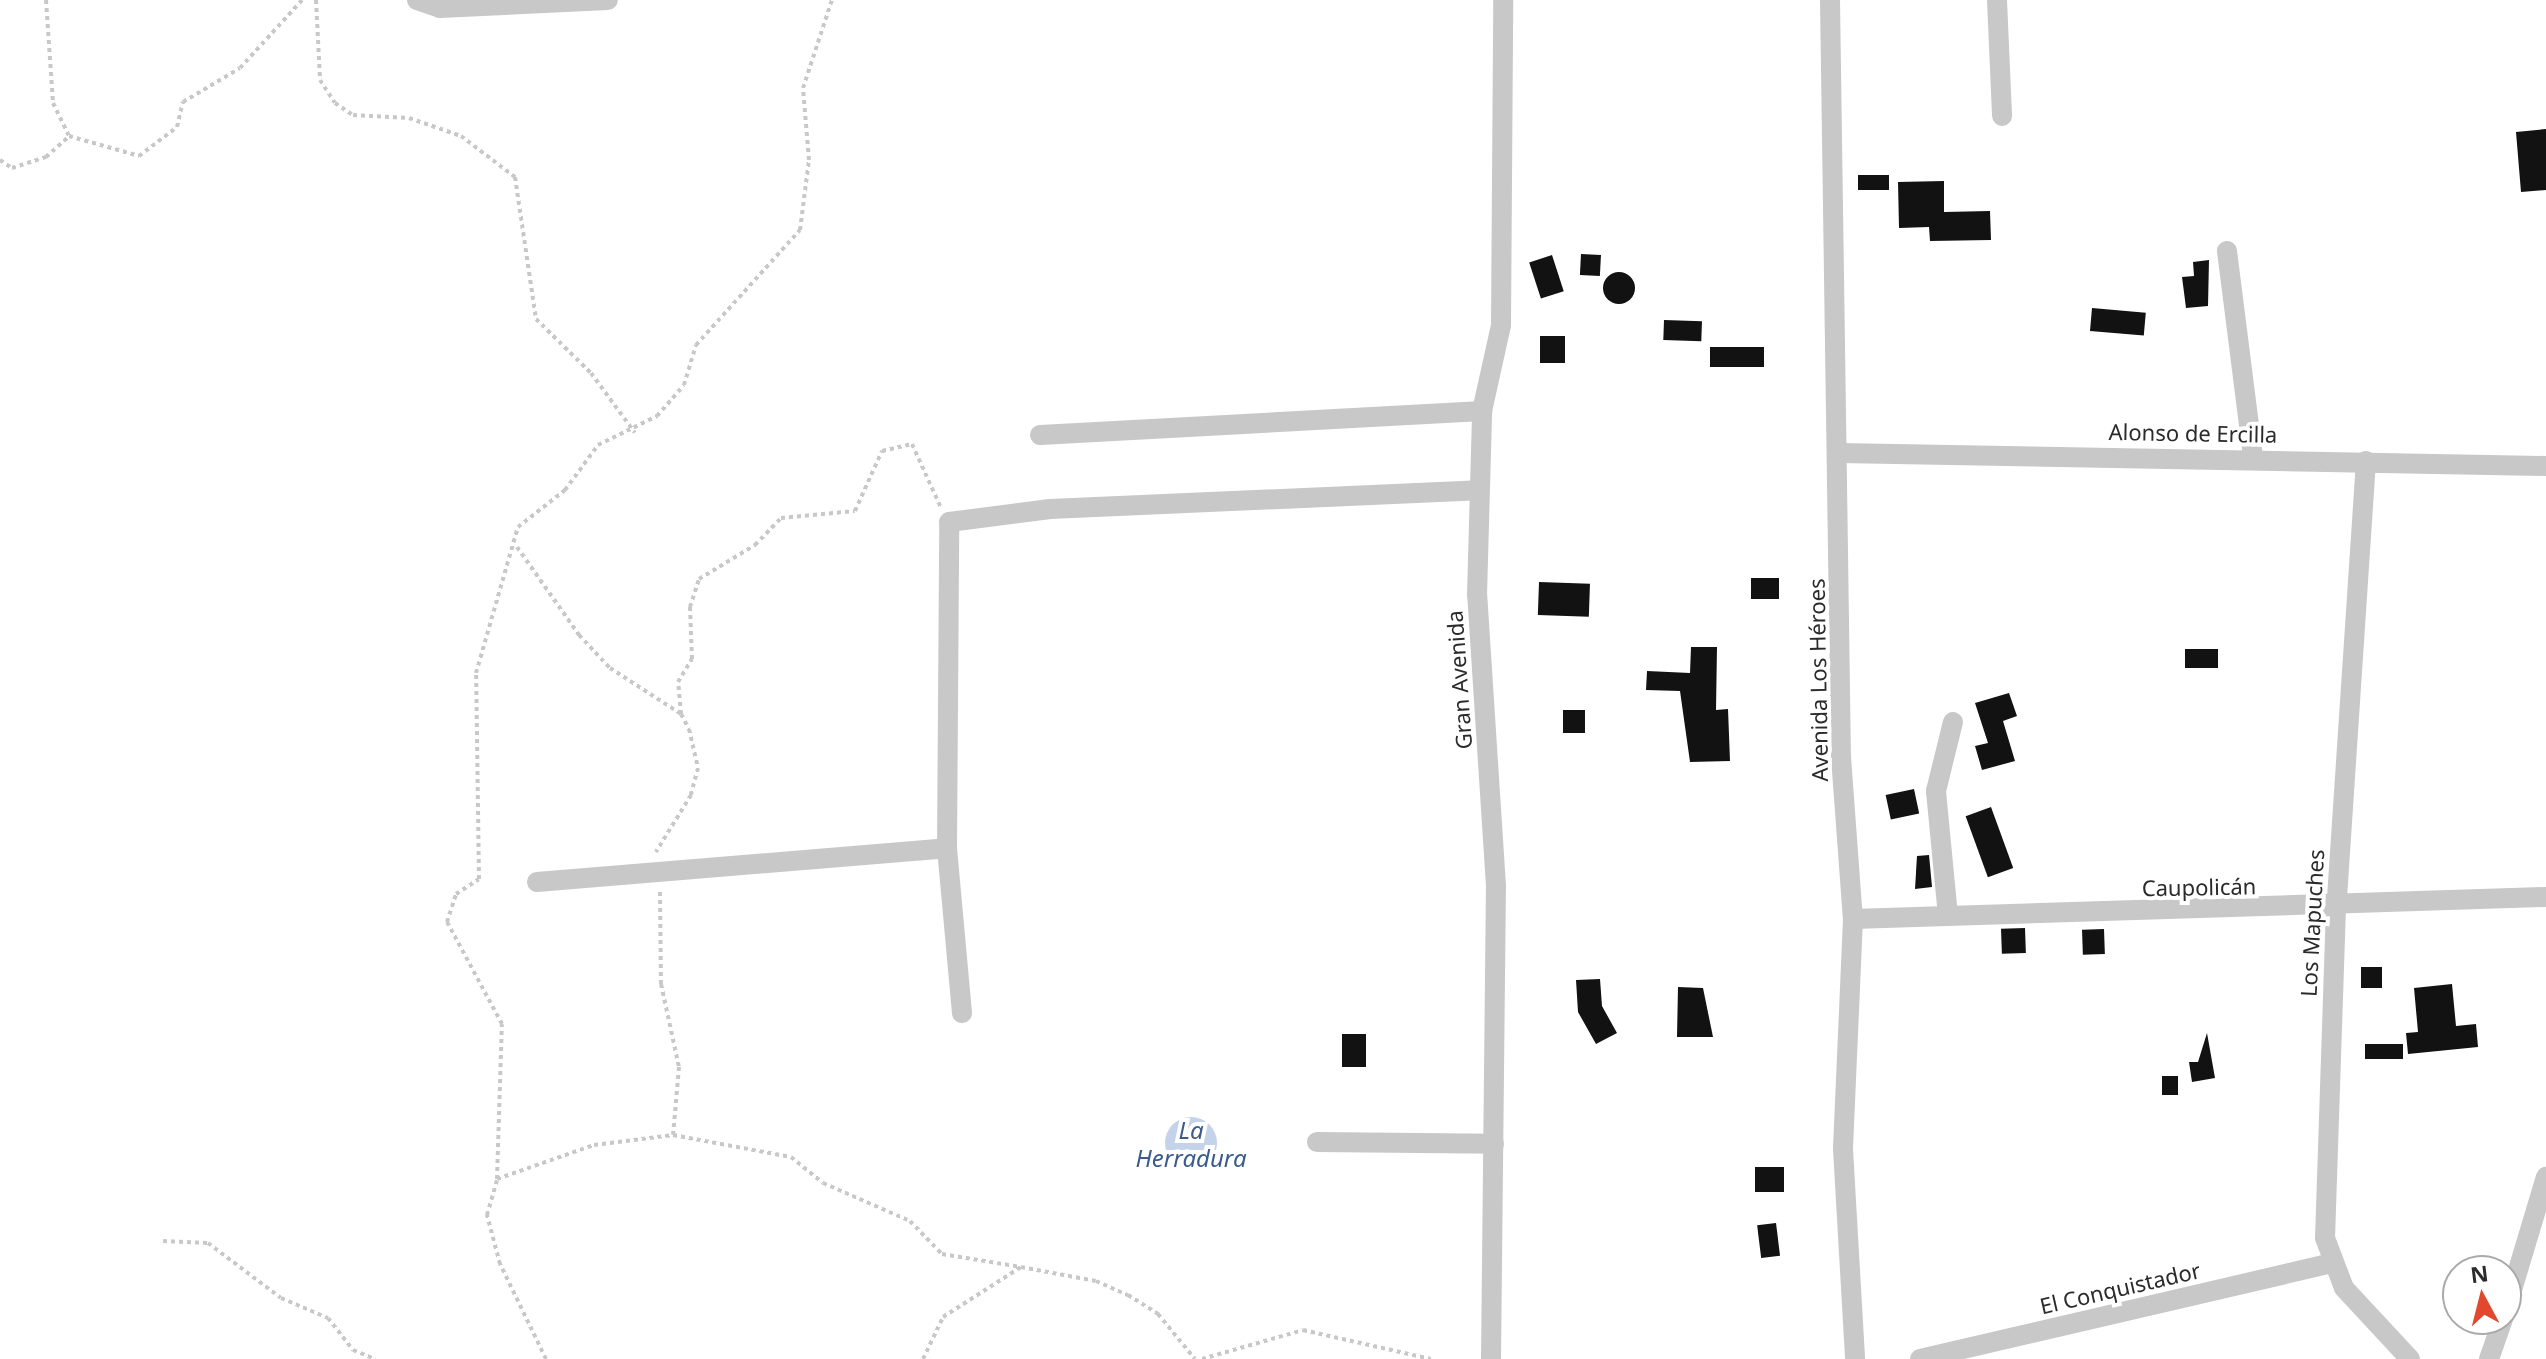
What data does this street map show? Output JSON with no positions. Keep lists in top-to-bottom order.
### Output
{
  "streets": {
    "street": [
      "Alonso de Ercilla",
      "Gran Avenida",
      "Avenida Los Héroes",
      "Caupolicán",
      "Los Mapuches",
      "El Conquistador"
    ]
  },
  "crossings": [
    ["Alonso de Ercilla", "Avenida Los Héroes"],
    ["Alonso de Ercilla", "Los Mapuches"],
    ["Avenida Los Héroes", "Caupolicán"],
    ["Caupolicán", "Los Mapuches"],
    ["Los Mapuches", "El Conquistador"]
  ],
  "water": ["La Herradura"],
  "north": "top"
}
